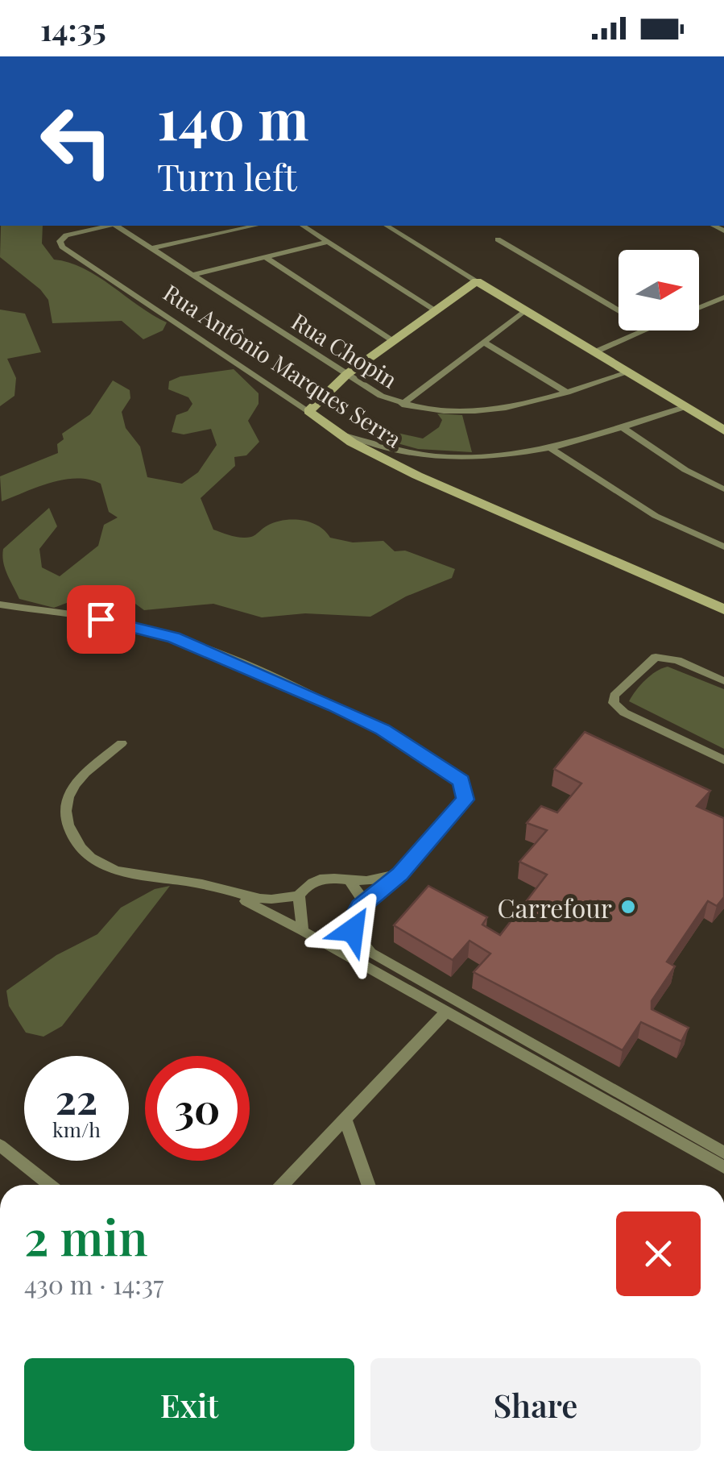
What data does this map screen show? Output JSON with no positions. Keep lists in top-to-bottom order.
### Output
{
  "streets": {
    "street": ["Rua Chopin", "Rua Antônio Marques Serra"]
  },
  "places": ["Carrefour"],
  "north": "right",
  "page": {
    "status": "14:35",
    "turn": ["140 m", "Turn left"],
    "speed": "22 km/h",
    "limit": "30",
    "heading": ["2 min", "430 m · 14:37"],
    "buttons": ["Exit", "Share"]
  }
}
